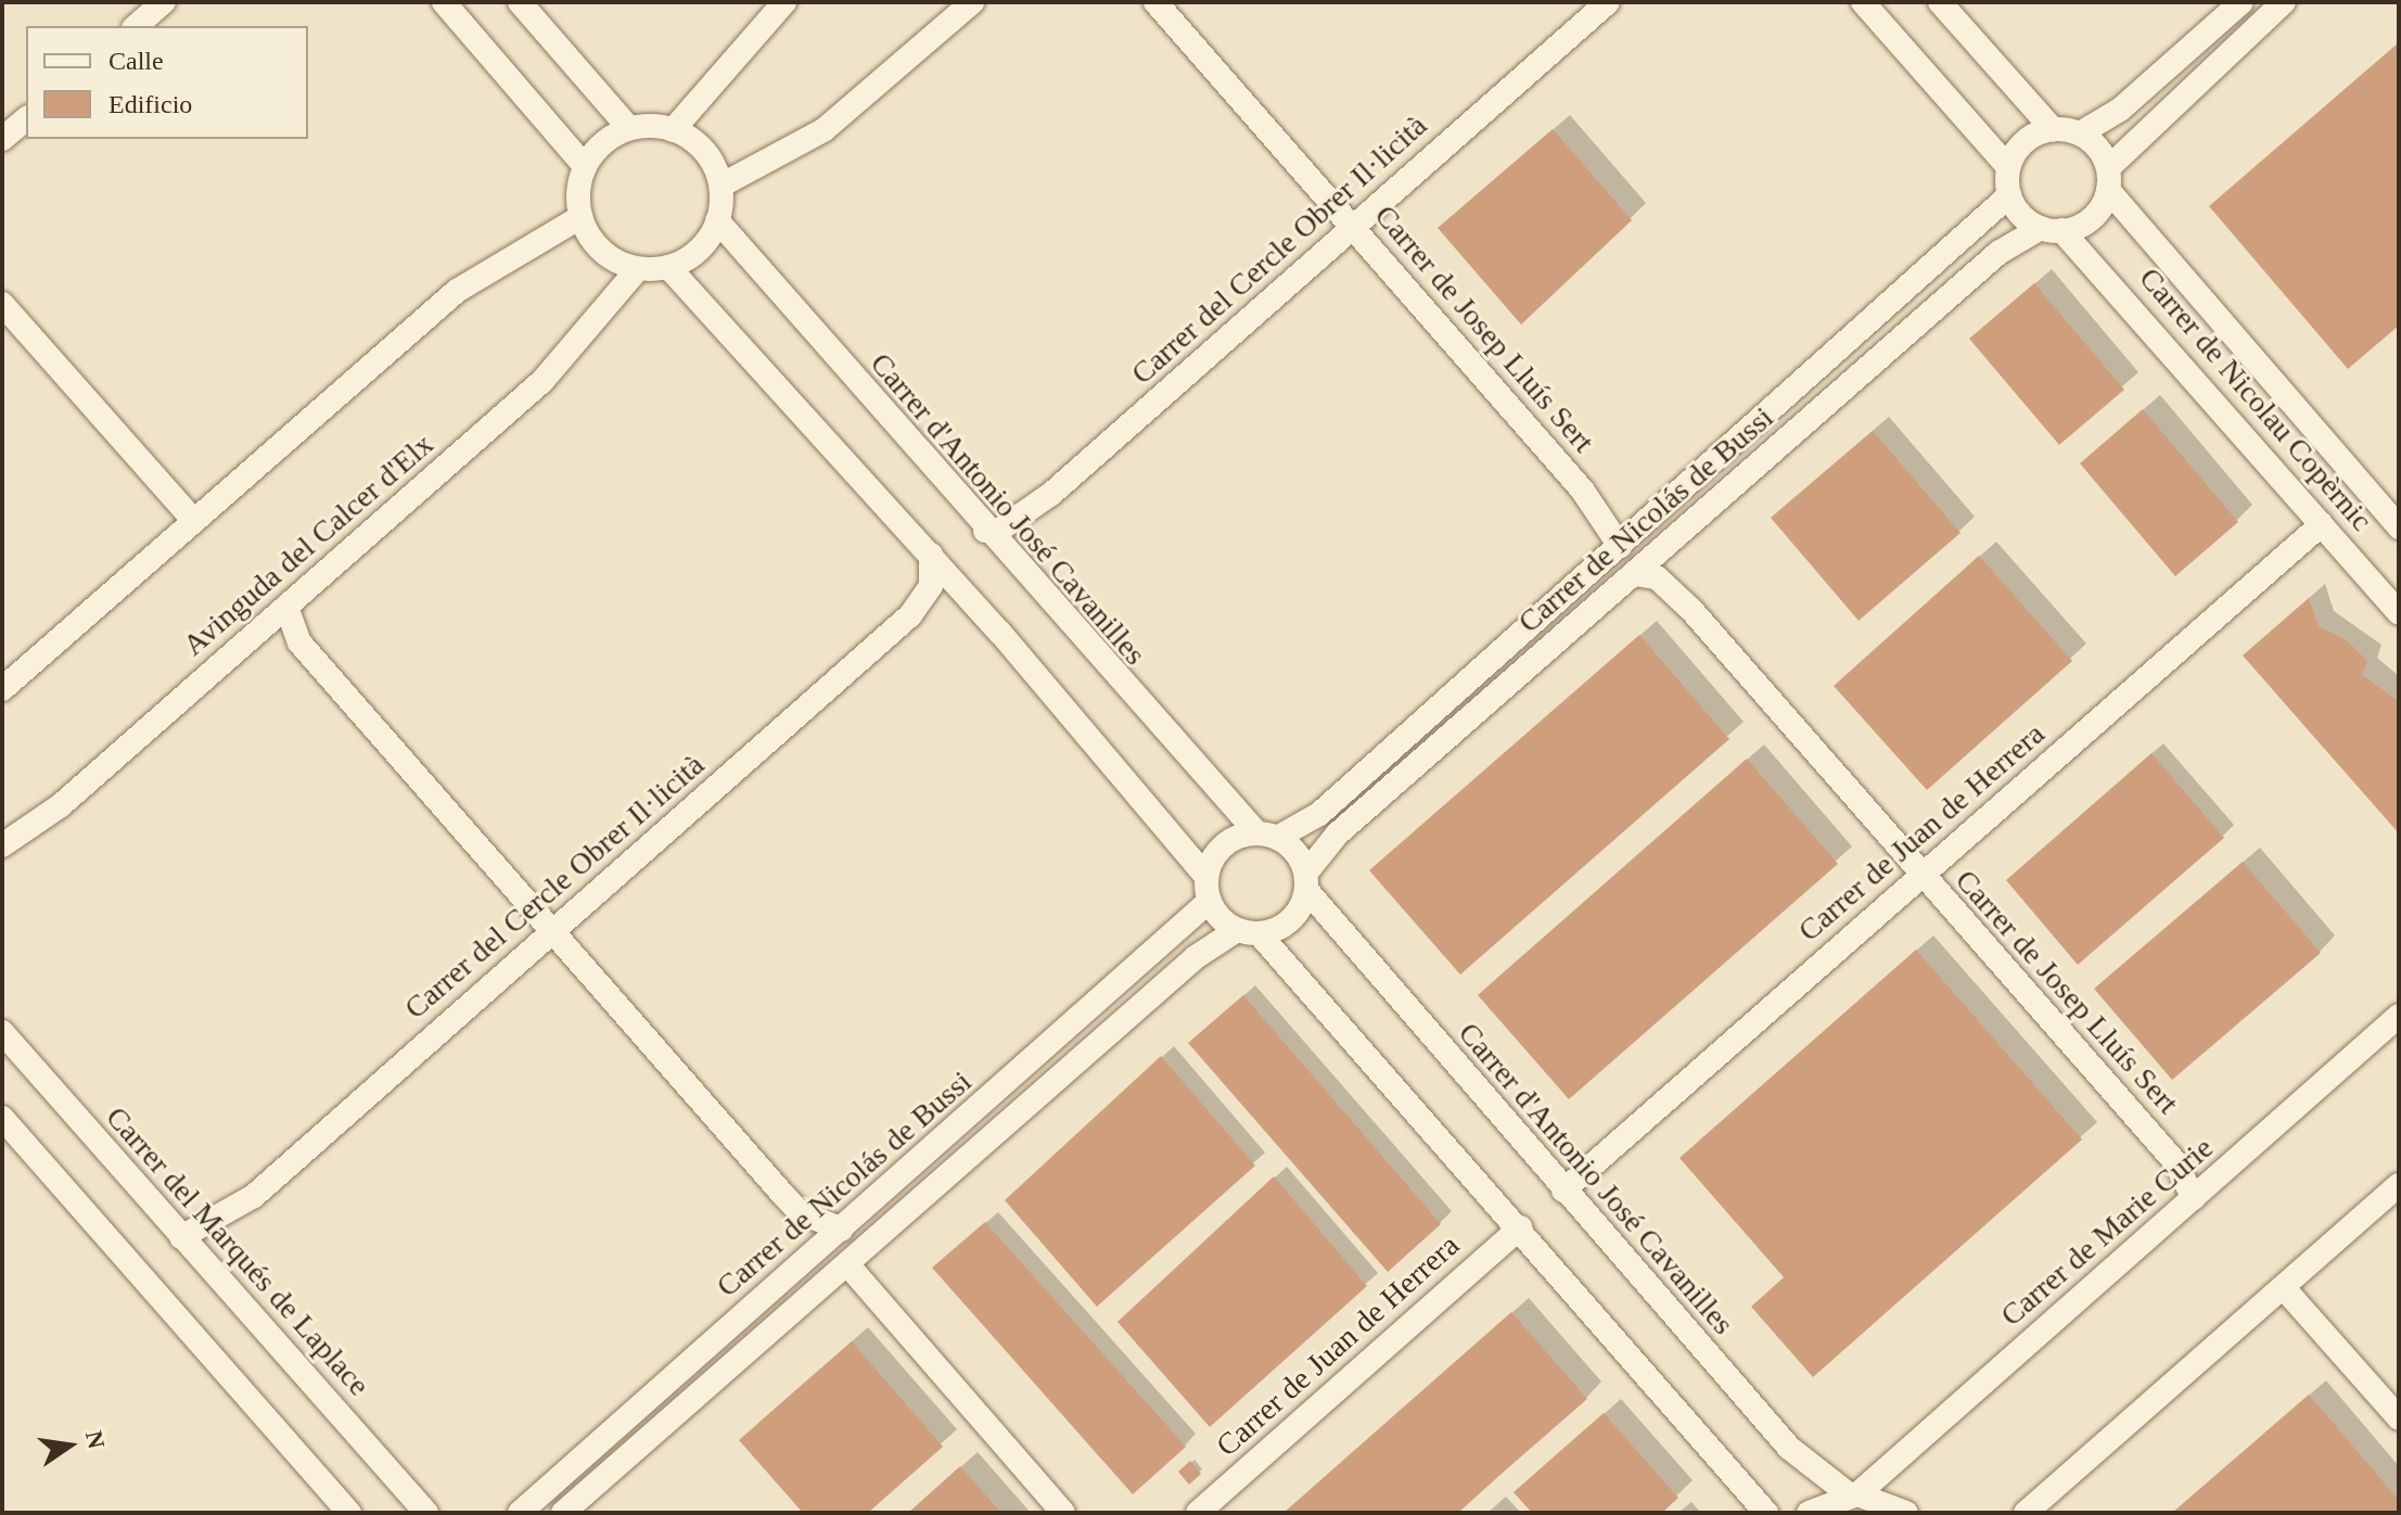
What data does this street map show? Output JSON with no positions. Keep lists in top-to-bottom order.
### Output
{
  "streets": {
    "street": [
      "Carrer del Cercle Obrer Il·licità",
      "Carrer de Josep Lluís Sert",
      "Carrer de Nicolau Copèrnic",
      "Carrer d'Antonio José Cavanilles",
      "Carrer de Nicolás de Bussi",
      "Avinguda del Calcer d'Elx",
      "Carrer de Juan de Herrera",
      "Carrer de Marie Curie",
      "Carrer del Marqués de Laplace"
    ]
  },
  "crossings": [
    ["Carrer del Cercle Obrer Il·licità", "Carrer de Josep Lluís Sert"],
    ["Carrer del Cercle Obrer Il·licità", "Carrer d'Antonio José Cavanilles"],
    ["Carrer del Cercle Obrer Il·licità", "Carrer del Marqués de Laplace"],
    ["Carrer de Josep Lluís Sert", "Carrer de Nicolás de Bussi"],
    ["Carrer de Josep Lluís Sert", "Carrer de Juan de Herrera"],
    ["Carrer de Josep Lluís Sert", "Carrer de Marie Curie"],
    ["Carrer de Nicolau Copèrnic", "Carrer de Nicolás de Bussi"],
    ["Carrer de Nicolau Copèrnic", "Carrer de Juan de Herrera"],
    ["Carrer d'Antonio José Cavanilles", "Carrer de Nicolás de Bussi"],
    ["Carrer d'Antonio José Cavanilles", "Avinguda del Calcer d'Elx"],
    ["Carrer d'Antonio José Cavanilles", "Carrer de Juan de Herrera"],
    ["Carrer d'Antonio José Cavanilles", "Carrer de Marie Curie"]
  ],
  "legend": ["Calle", "Edificio"],
  "north": "right"
}
